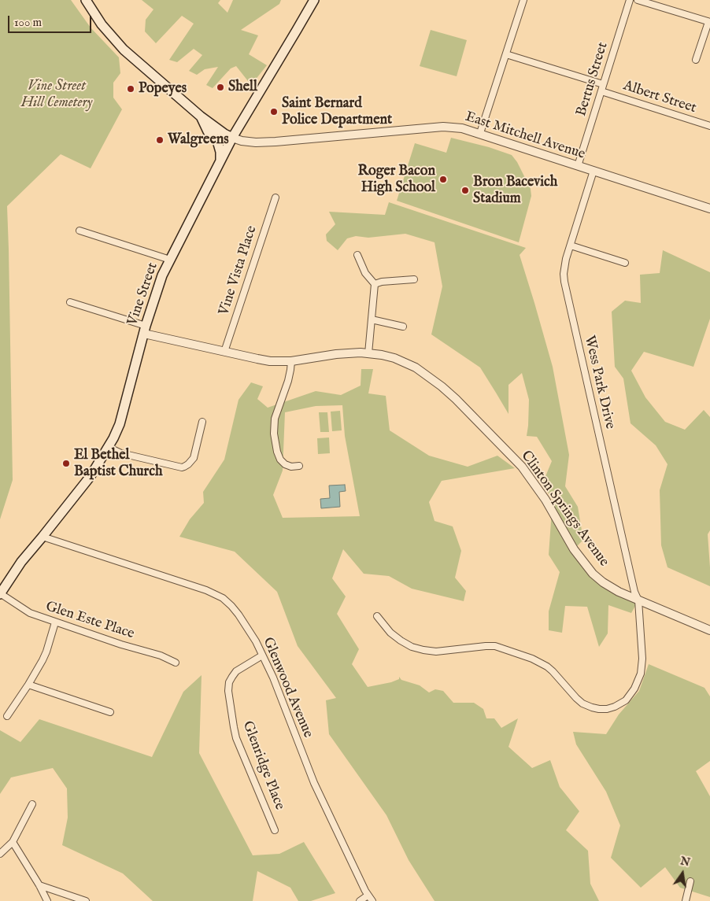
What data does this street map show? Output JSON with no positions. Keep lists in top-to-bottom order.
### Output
{
  "streets": {
    "main road": ["Vine Street"],
    "street": [
      "Bertus Street",
      "Albert Street",
      "East Mitchell Avenue",
      "Vine Vista Place",
      "Wess Park Drive",
      "Clinton Springs Avenue",
      "Glen Este Place",
      "Glenwood Avenue",
      "Glenridge Place"
    ]
  },
  "crossings": [
    ["Bertus Street", "Albert Street"],
    ["Bertus Street", "East Mitchell Avenue"],
    ["East Mitchell Avenue", "Vine Street"],
    ["East Mitchell Avenue", "Wess Park Drive"],
    ["Vine Vista Place", "Clinton Springs Avenue"],
    ["Vine Street", "Clinton Springs Avenue"],
    ["Vine Street", "Glen Este Place"],
    ["Vine Street", "Glenwood Avenue"],
    ["Wess Park Drive", "Clinton Springs Avenue"],
    ["Glenwood Avenue", "Glenridge Place"]
  ],
  "parks": ["Vine Street Hill Cemetery"],
  "places": [
    "Shell",
    "Popeyes",
    "Saint Bernard Police Department",
    "Walgreens",
    "Roger Bacon High School",
    "Bron Bacevich Stadium",
    "El Bethel Baptist Church"
  ],
  "scale_bar": "100 m",
  "north": "top"
}
